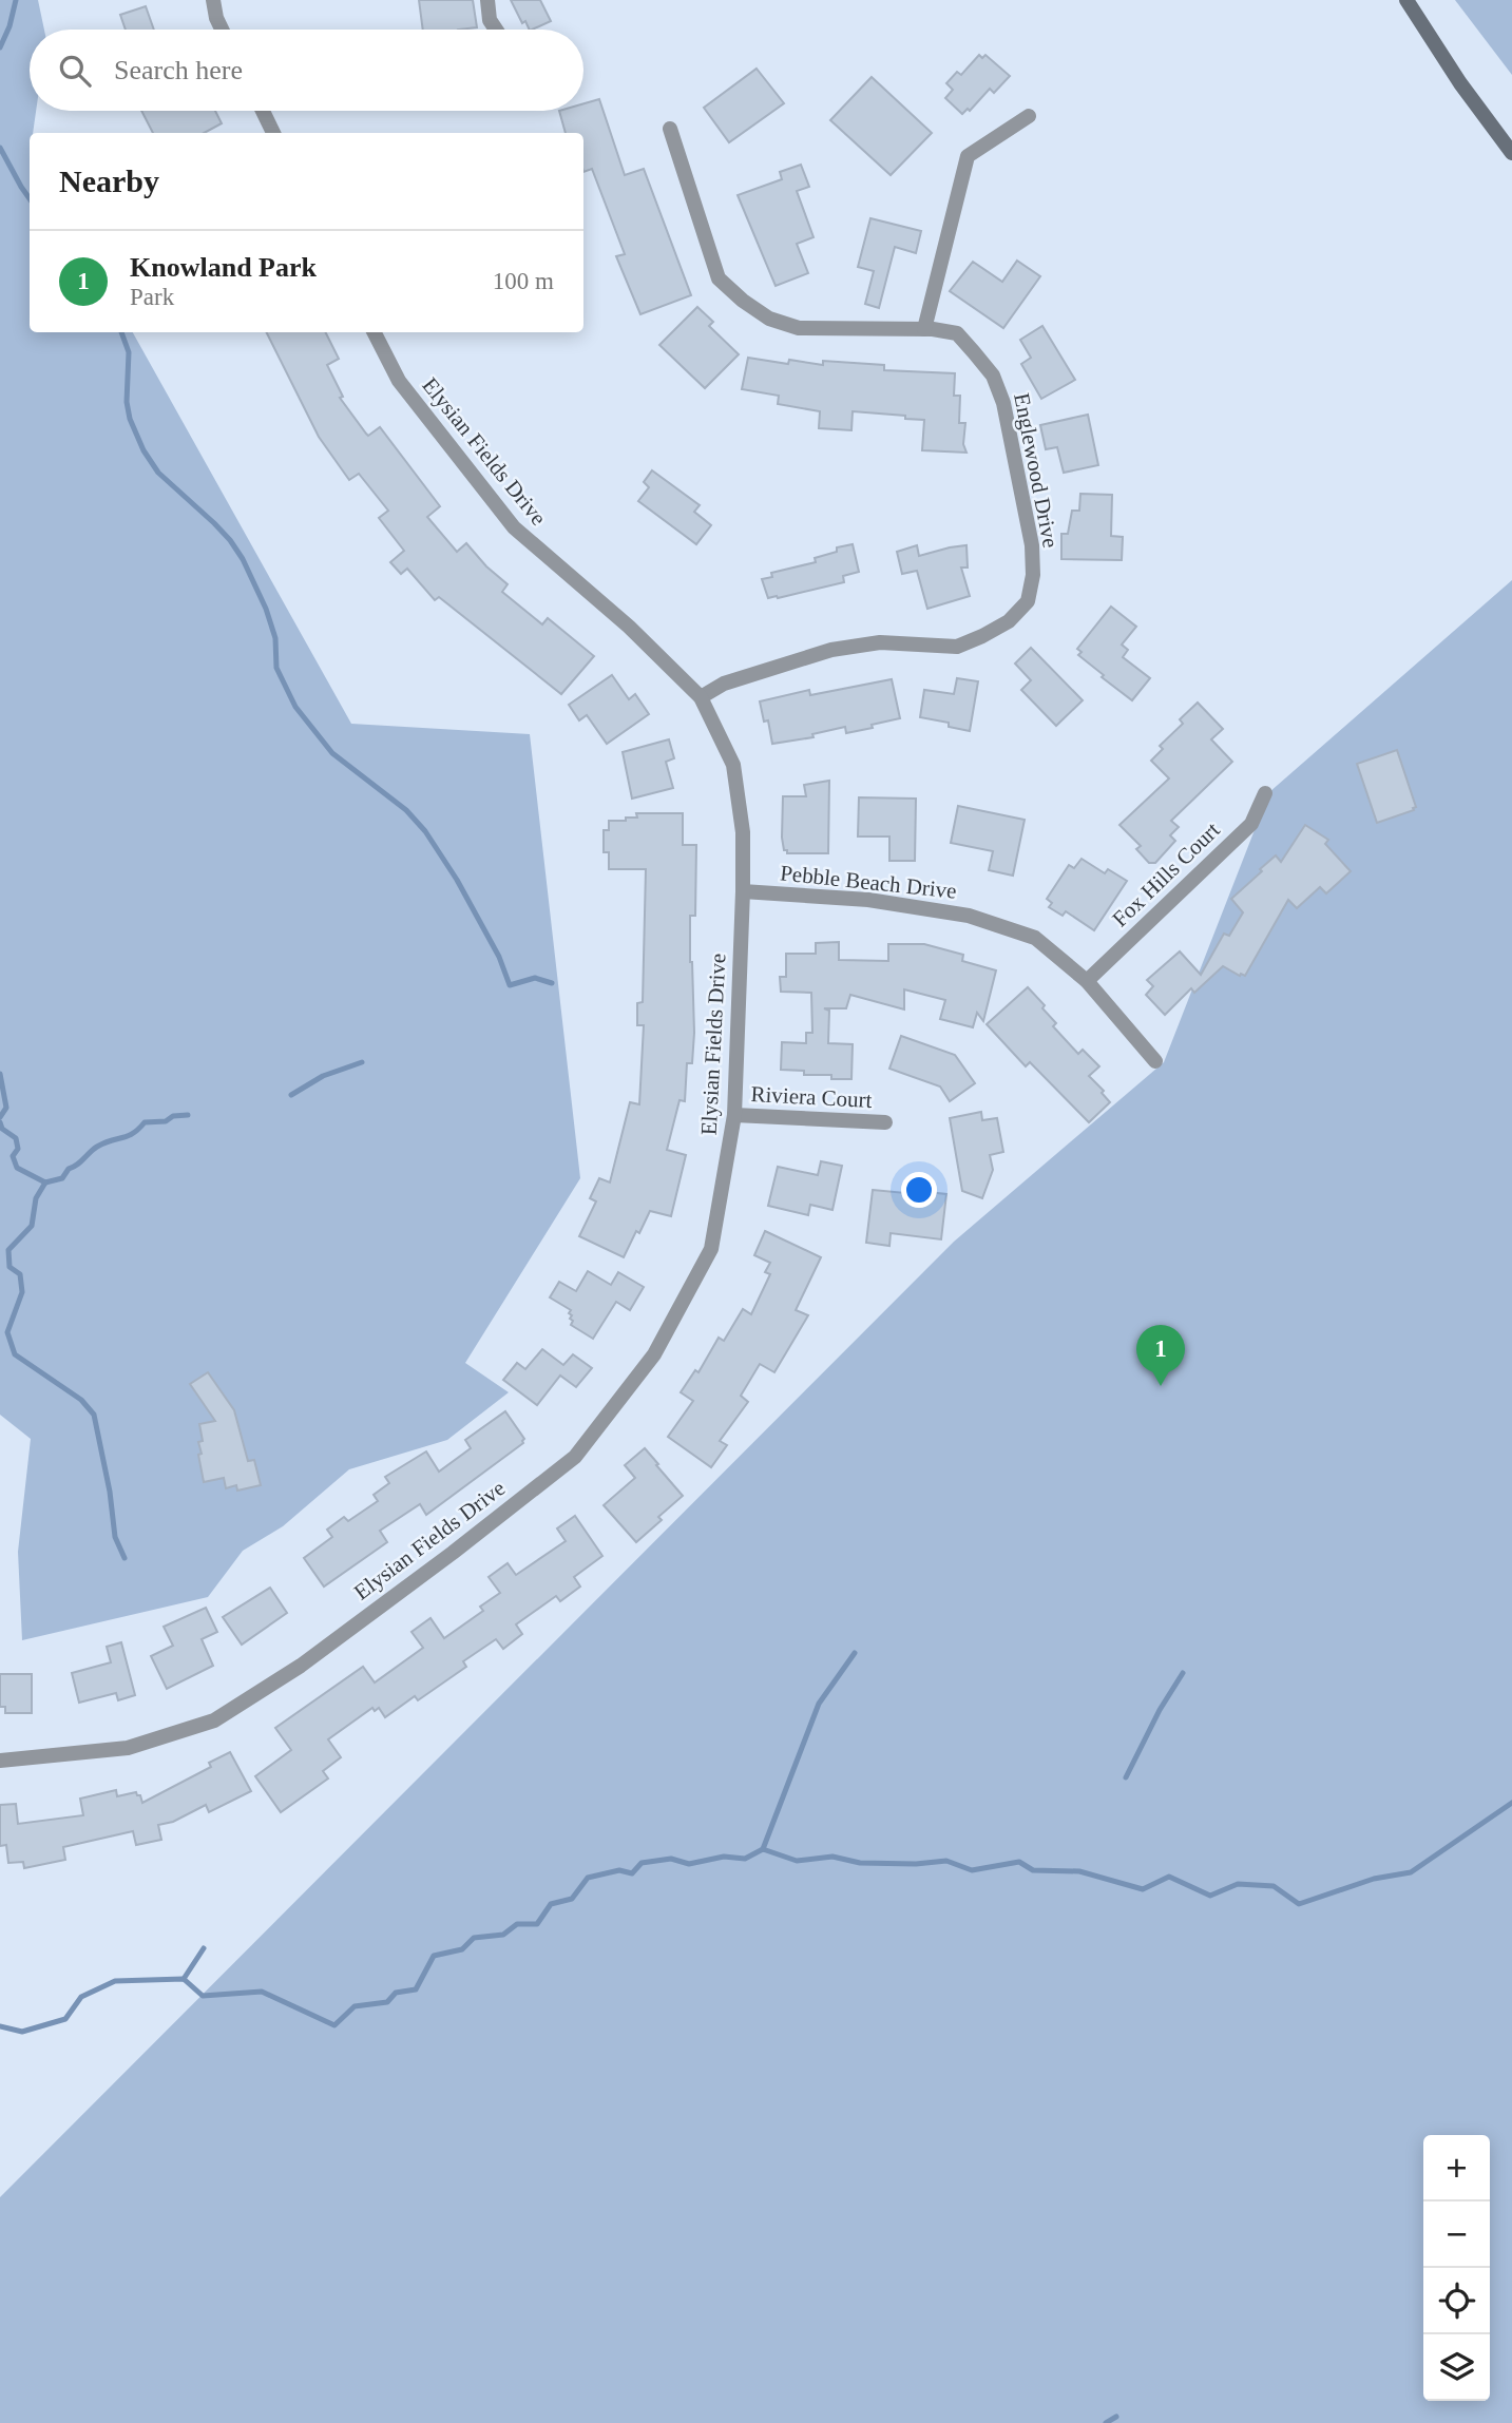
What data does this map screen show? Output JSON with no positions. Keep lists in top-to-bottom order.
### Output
{
  "streets": {
    "street": [
      "Elysian Fields Drive",
      "Englewood Drive",
      "Fox Hills Court",
      "Pebble Beach Drive",
      "Riviera Court"
    ]
  },
  "crossings": [
    ["Elysian Fields Drive", "Englewood Drive"],
    ["Elysian Fields Drive", "Pebble Beach Drive"],
    ["Elysian Fields Drive", "Riviera Court"],
    ["Fox Hills Court", "Pebble Beach Drive"]
  ],
  "page": {
    "search": "Search here",
    "heading": "Nearby",
    "list": [
      {
        "mark": "1",
        "name": "Knowland Park",
        "note": "Park",
        "value": "100 m"
      }
    ],
    "pins": "1",
    "map_buttons": ["+", "−"]
  }
}
